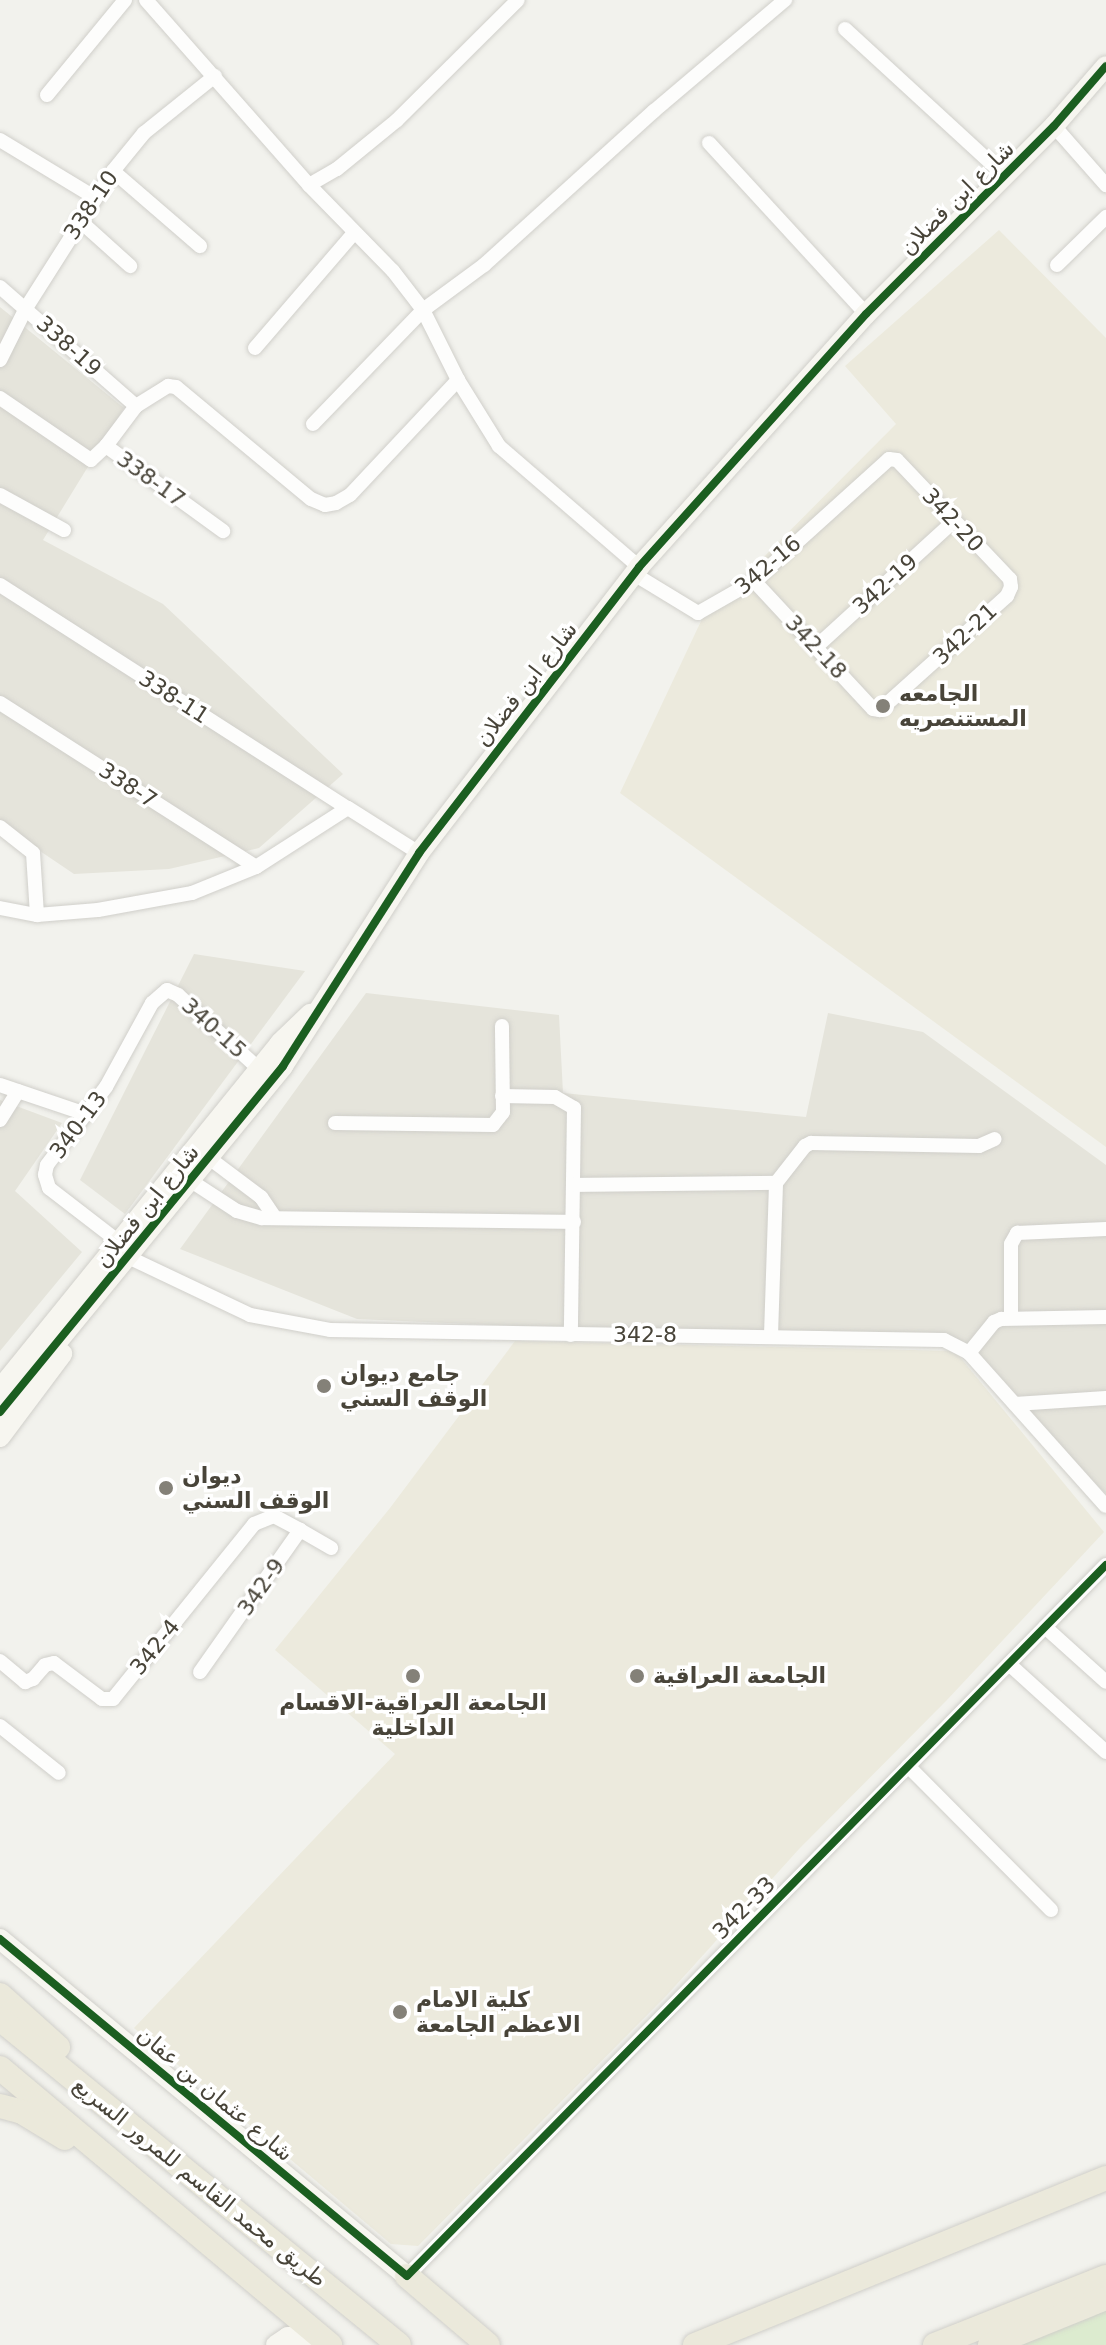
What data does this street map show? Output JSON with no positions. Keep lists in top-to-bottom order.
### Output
{
  "streets": {
    "highway": ["طريق محمد القاسم للمرور السريع"],
    "street": [
      "شارع ابن فضلان",
      "338-10",
      "338-19",
      "338-17",
      "342-20",
      "342-16",
      "342-19",
      "342-21",
      "342-18",
      "338-11",
      "338-7",
      "340-15",
      "340-13",
      "342-8",
      "342-9",
      "342-4",
      "342-33",
      "شارع عثمان بن عفان"
    ]
  },
  "crossings": [
    ["شارع ابن فضلان", "342-16"],
    ["شارع ابن فضلان", "338-11"],
    ["شارع ابن فضلان", "340-15"],
    ["شارع ابن فضلان", "340-13"],
    ["شارع ابن فضلان", "342-8"],
    ["338-10", "338-19"],
    ["342-20", "342-16"],
    ["342-20", "342-19"],
    ["342-20", "342-21"],
    ["342-16", "342-18"],
    ["342-19", "342-18"],
    ["342-21", "342-18"],
    ["340-15", "340-13"],
    ["340-13", "342-8"],
    ["342-9", "342-4"],
    ["342-33", "شارع عثمان بن عفان"]
  ],
  "places": [
    "الجامعه المستنصريه",
    "جامع ديوان الوقف السني",
    "ديوان الوقف السني",
    "الجامعة العراقية-الاقسام الداخلية",
    "الجامعة العراقية",
    "كلية الامام الاعظم الجامعة"
  ]
}
